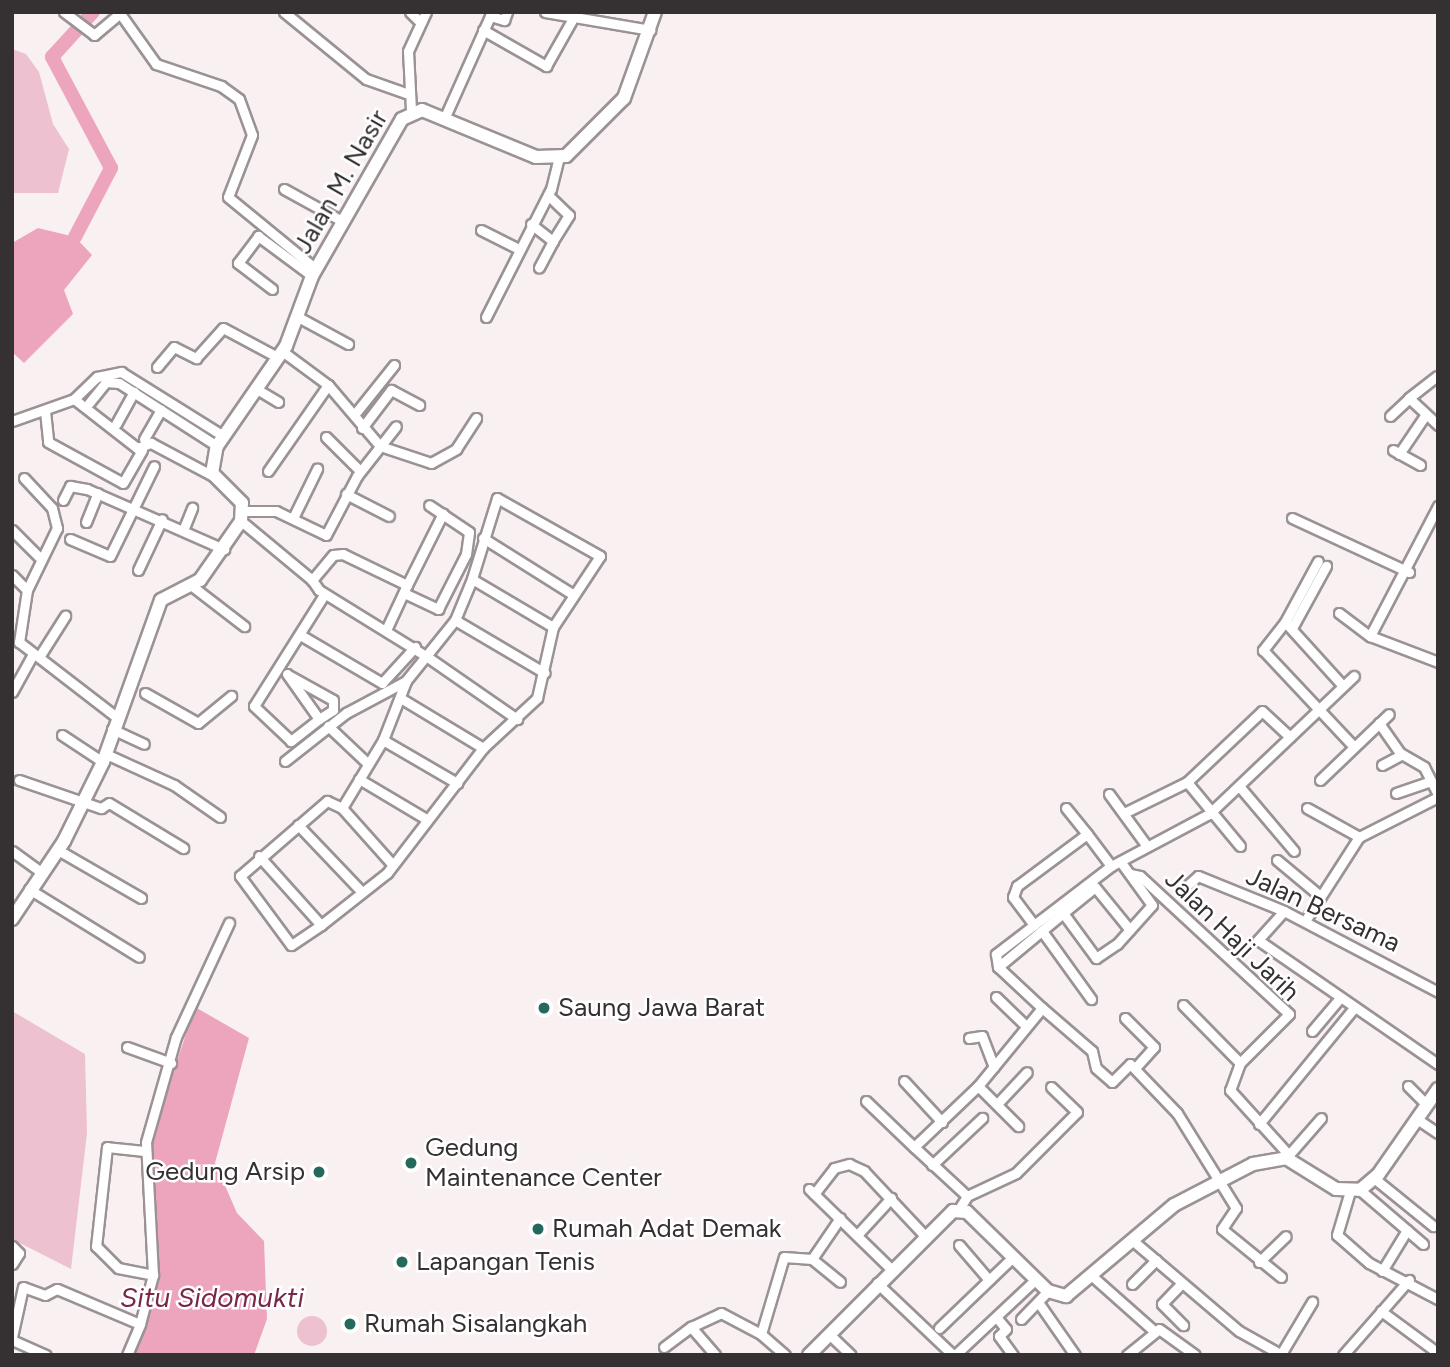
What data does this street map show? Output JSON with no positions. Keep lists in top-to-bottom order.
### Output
{
  "streets": {
    "street": ["Jalan M. Nasir", "Jalan Bersama", "Jalan Haji Jarih"]
  },
  "water": ["Situ Sidomukti"],
  "places": [
    "Saung Jawa Barat",
    "Gedung Maintenance Center",
    "Gedung Arsip",
    "Rumah Adat Demak",
    "Lapangan Tenis",
    "Rumah Sisalangkah"
  ]
}
